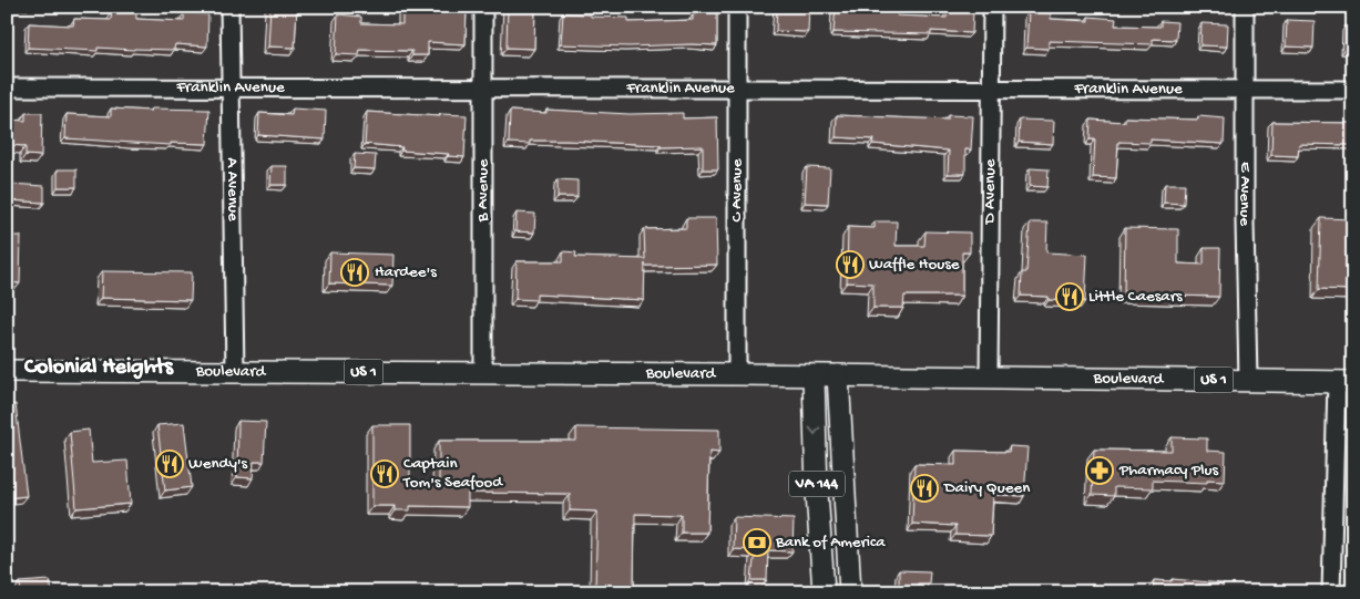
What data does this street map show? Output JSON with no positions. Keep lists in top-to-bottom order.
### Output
{
  "streets": {
    "main road": ["Boulevard", "US 1", "VA 144"],
    "street": [
      "Franklin Avenue",
      "A Avenue",
      "B Avenue",
      "C Avenue",
      "D Avenue",
      "E Avenue"
    ]
  },
  "crossings": [
    ["Franklin Avenue", "A Avenue"],
    ["Franklin Avenue", "B Avenue"],
    ["Franklin Avenue", "C Avenue"],
    ["Franklin Avenue", "D Avenue"],
    ["Franklin Avenue", "E Avenue"],
    ["A Avenue", "Boulevard"],
    ["B Avenue", "Boulevard"],
    ["C Avenue", "Boulevard"],
    ["D Avenue", "Boulevard"],
    ["E Avenue", "Boulevard"],
    ["Boulevard", "VA 144"]
  ],
  "districts": ["Colonial Heights"],
  "places": {
    "restaurant": [
      "Waffle House",
      "Hardee's",
      "Little Caesars",
      "Wendy's",
      "Captain Tom's Seafood",
      "Dairy Queen"
    ],
    "pharmacy": ["Pharmacy Plus"],
    "bank": ["Bank of America"]
  }
}
